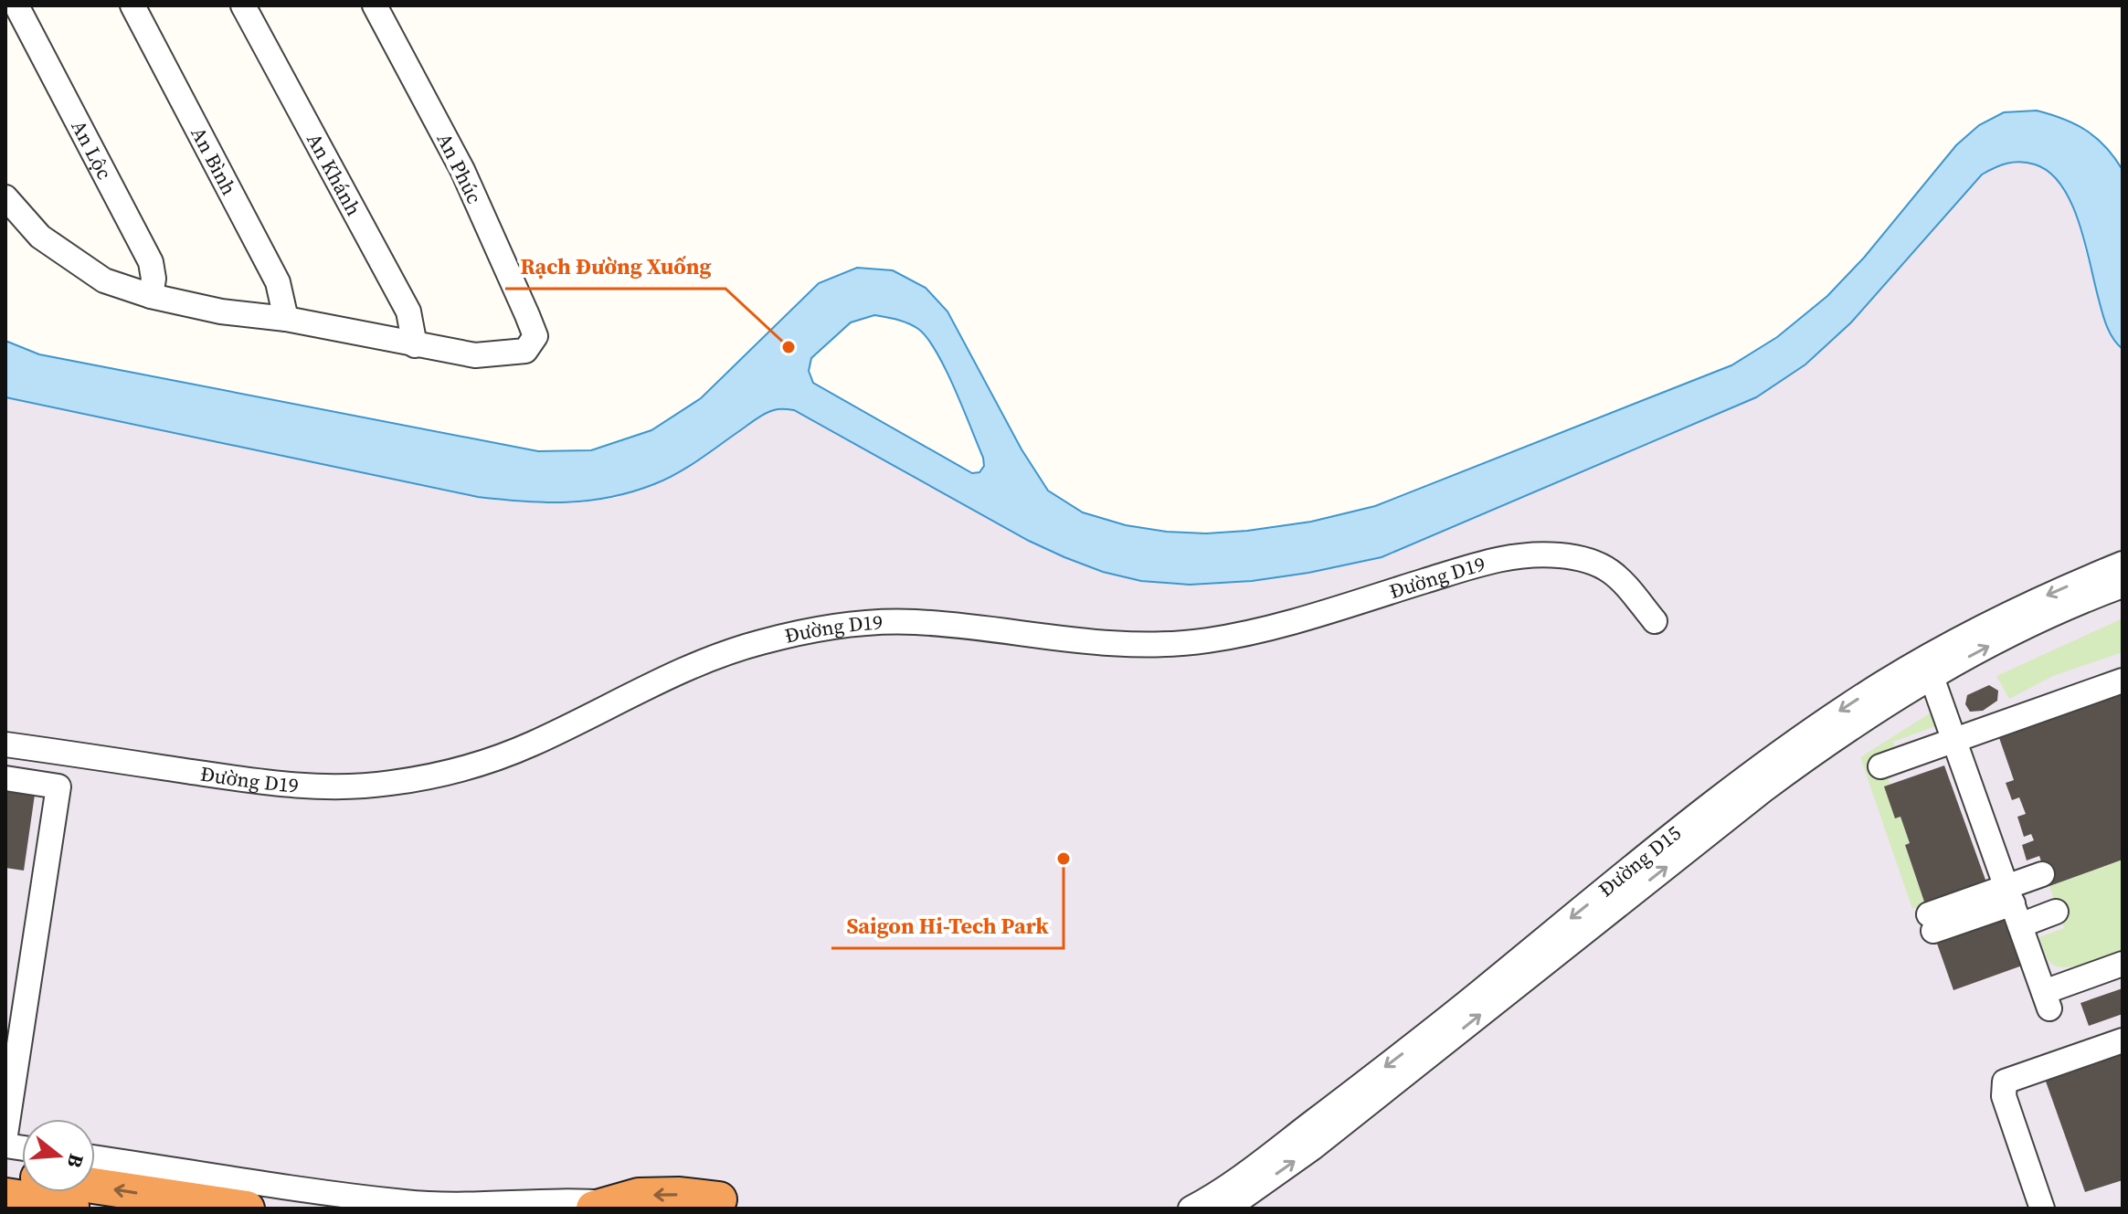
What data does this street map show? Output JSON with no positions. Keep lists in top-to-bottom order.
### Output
{
  "streets": {
    "street": [
      "An Lộc",
      "An Bình",
      "An Phúc",
      "An Khánh",
      "Đường D19",
      "Đường D15"
    ]
  },
  "crossings": [
    ["An Phúc", "An Khánh"]
  ],
  "places": ["Rạch Đường Xuống", "Saigon Hi-Tech Park"],
  "north": "right"
}
